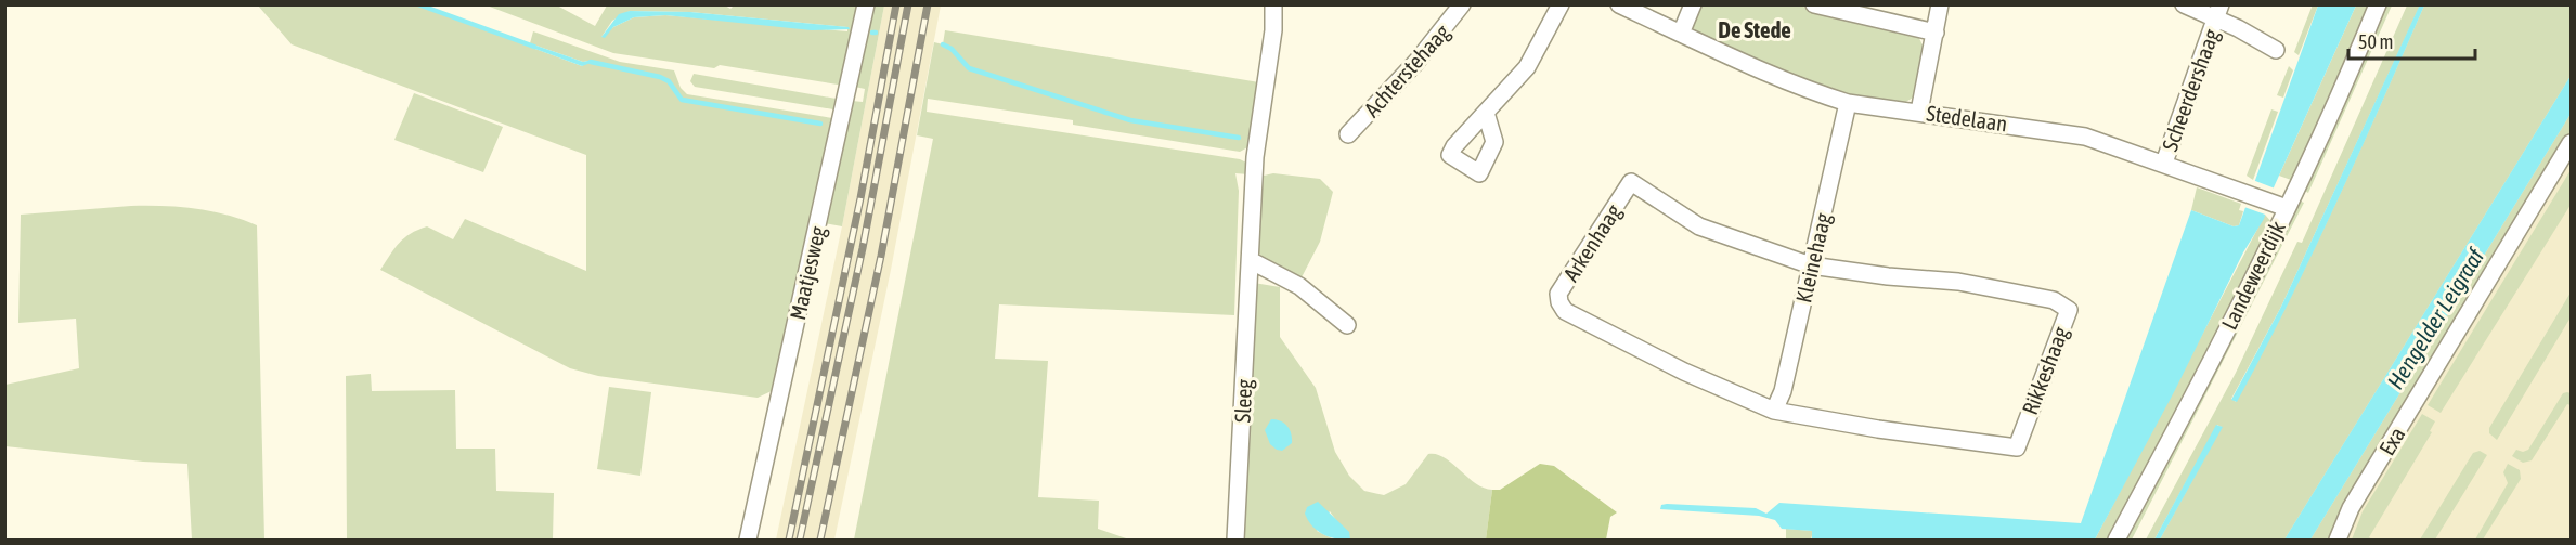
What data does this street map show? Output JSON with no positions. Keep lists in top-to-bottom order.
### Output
{
  "streets": {
    "street": [
      "Achterstehaag",
      "Scheerdershaag",
      "Stedelaan",
      "Arkenhaag",
      "Kleinehaag",
      "Maatjesweg",
      "Landeweerdijk",
      "Rikkeshaag",
      "Sleeg",
      "Exa"
    ]
  },
  "crossings": [
    ["Scheerdershaag", "Stedelaan"],
    ["Stedelaan", "Kleinehaag"],
    ["Stedelaan", "Landeweerdijk"],
    ["Arkenhaag", "Kleinehaag"],
    ["Arkenhaag", "Rikkeshaag"],
    ["Kleinehaag", "Rikkeshaag"]
  ],
  "districts": ["De Stede"],
  "water": ["Hengelder Leigraaf"],
  "scale_bar": "50 m"
}
